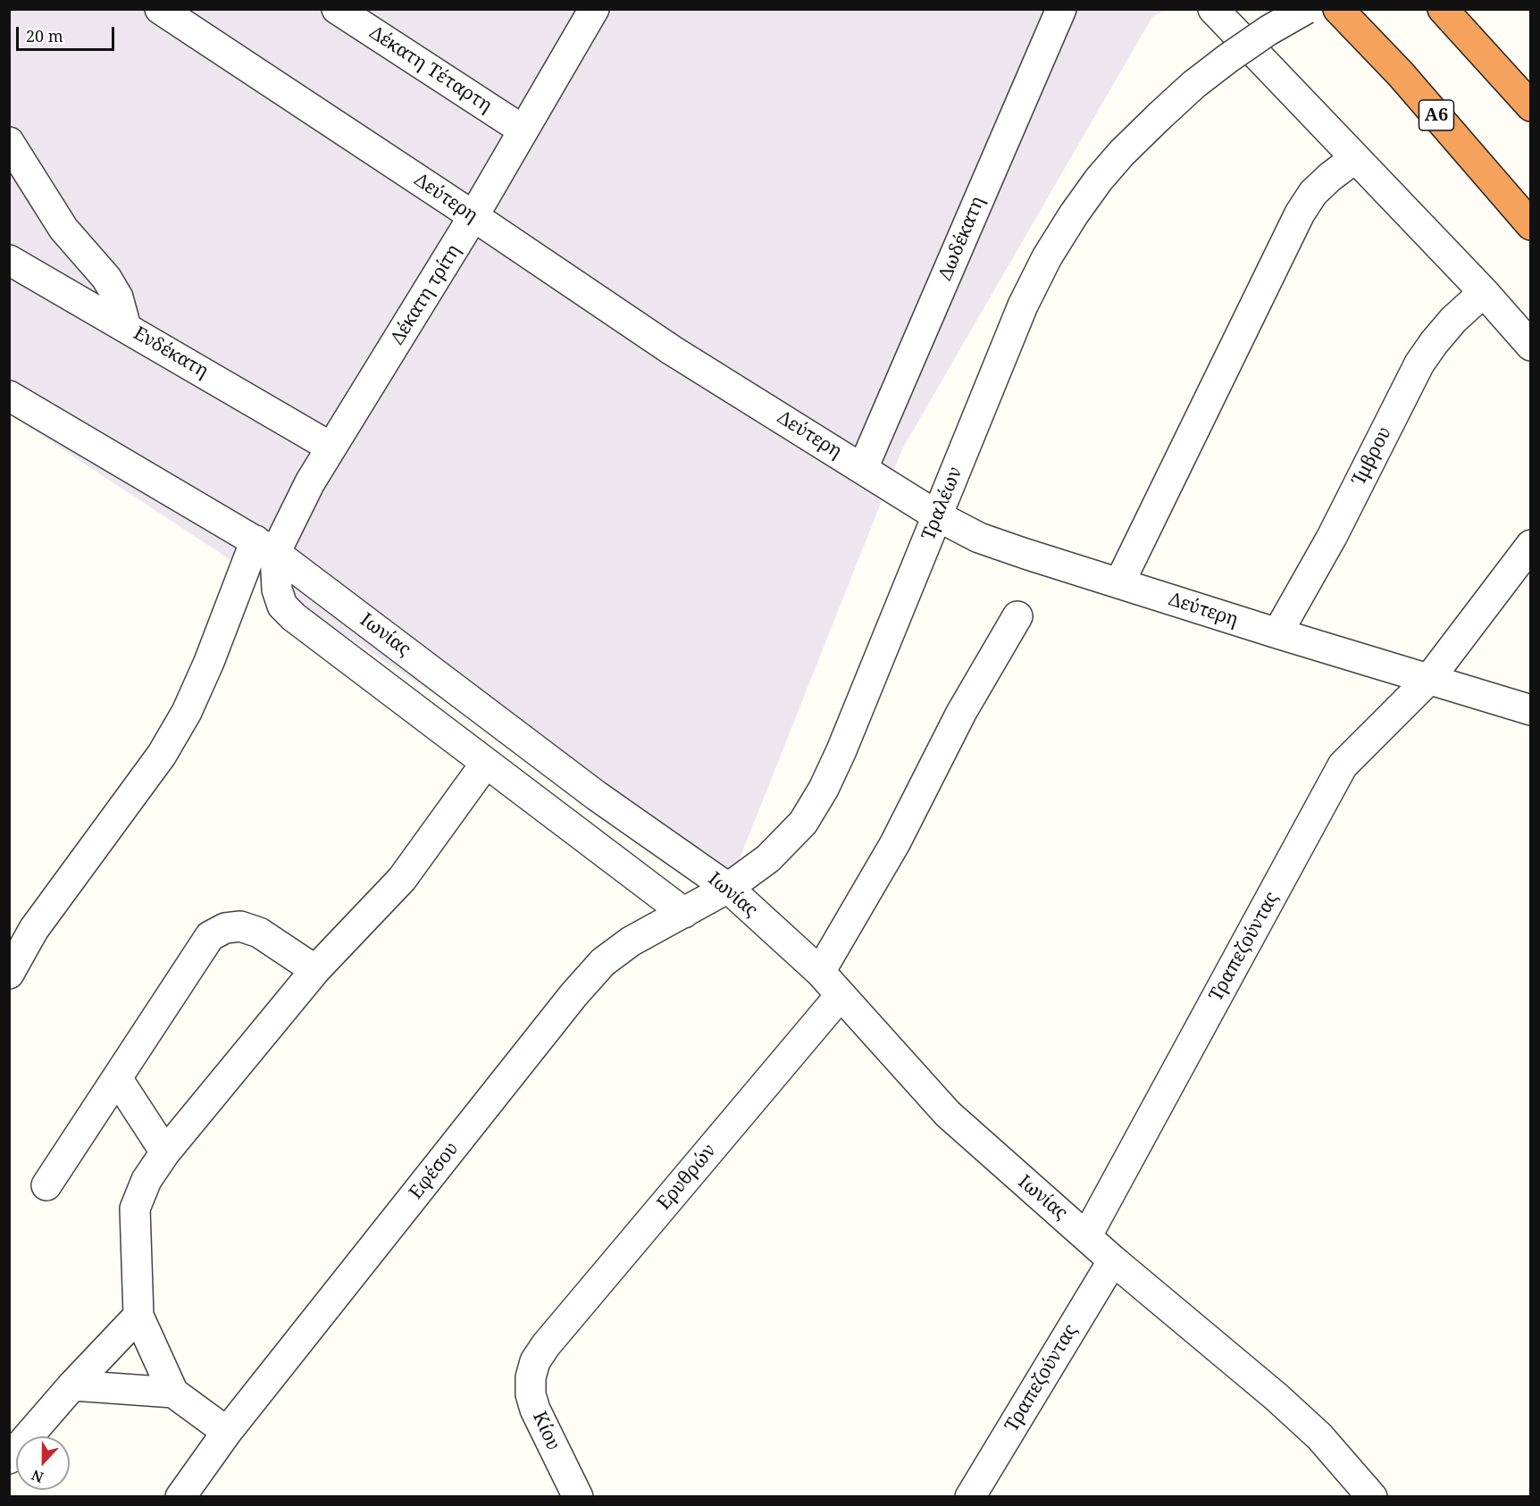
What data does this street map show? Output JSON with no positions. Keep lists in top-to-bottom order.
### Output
{
  "streets": {
    "highway": ["Α6"],
    "street": [
      "Δέκατη Τέταρτη",
      "Δεύτερη",
      "Δωδέκατη",
      "Δέκατη τρίτη",
      "Ενδέκατη",
      "Ίμβρου",
      "Τραλέων",
      "Ιωνίας",
      "Τραπεζούντας",
      "Εφέσου",
      "Ερυθρών",
      "Κίου"
    ]
  },
  "crossings": [
    ["Δέκατη Τέταρτη", "Δέκατη τρίτη"],
    ["Δεύτερη", "Δωδέκατη"],
    ["Δεύτερη", "Δέκατη τρίτη"],
    ["Δεύτερη", "Ίμβρου"],
    ["Δεύτερη", "Τραλέων"],
    ["Δεύτερη", "Τραπεζούντας"],
    ["Δέκατη τρίτη", "Ενδέκατη"],
    ["Δέκατη τρίτη", "Ιωνίας"],
    ["Τραλέων", "Ιωνίας"],
    ["Τραλέων", "Εφέσου"],
    ["Ιωνίας", "Τραπεζούντας"],
    ["Ιωνίας", "Εφέσου"],
    ["Ιωνίας", "Ερυθρών"],
    ["Ερυθρών", "Κίου"]
  ],
  "scale_bar": "20 m",
  "north": "bottom"
}
